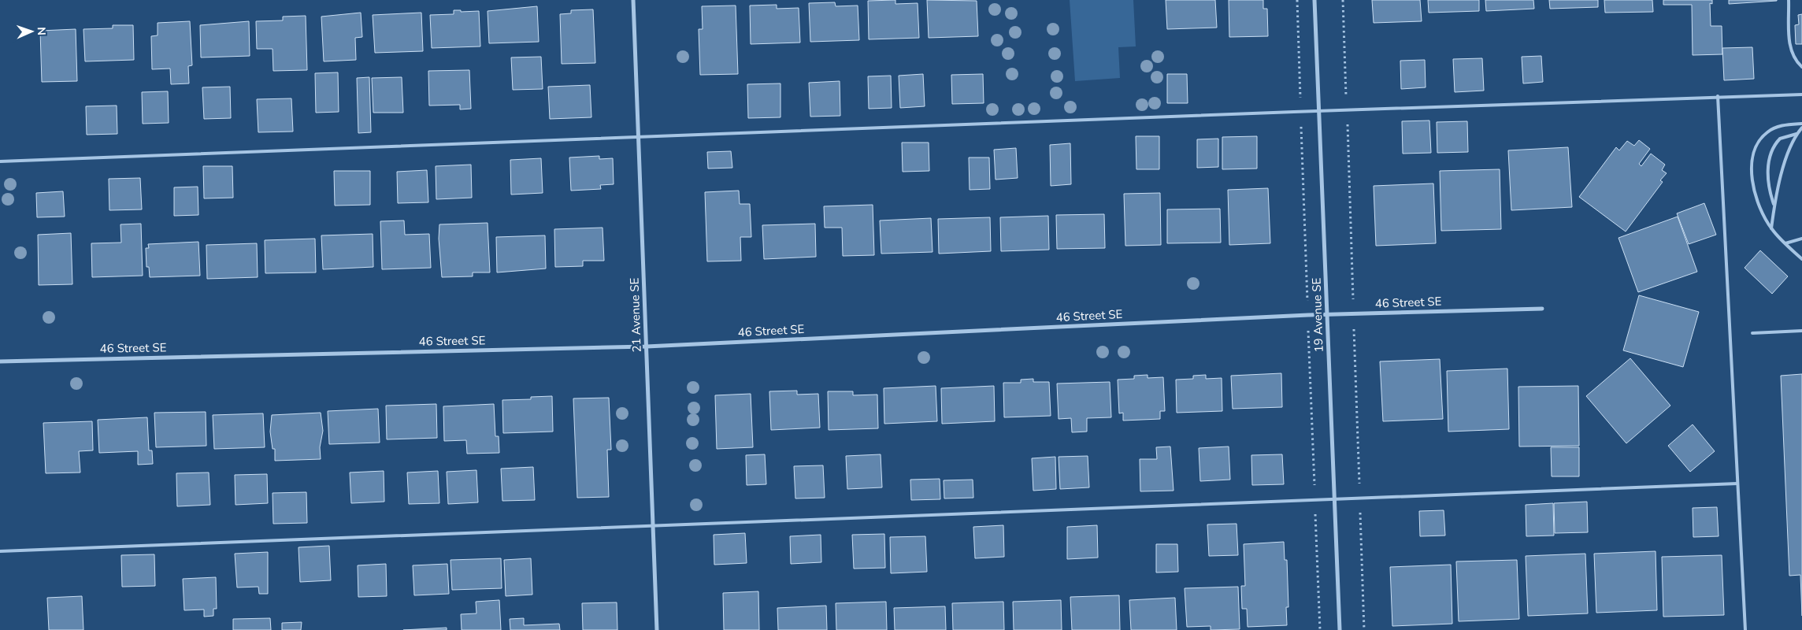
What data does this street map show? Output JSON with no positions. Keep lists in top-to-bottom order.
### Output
{
  "streets": {
    "street": ["46 Street SE", "21 Avenue SE", "19 Avenue SE"]
  },
  "crossings": [
    ["46 Street SE", "21 Avenue SE"],
    ["46 Street SE", "19 Avenue SE"]
  ],
  "north": "right"
}
